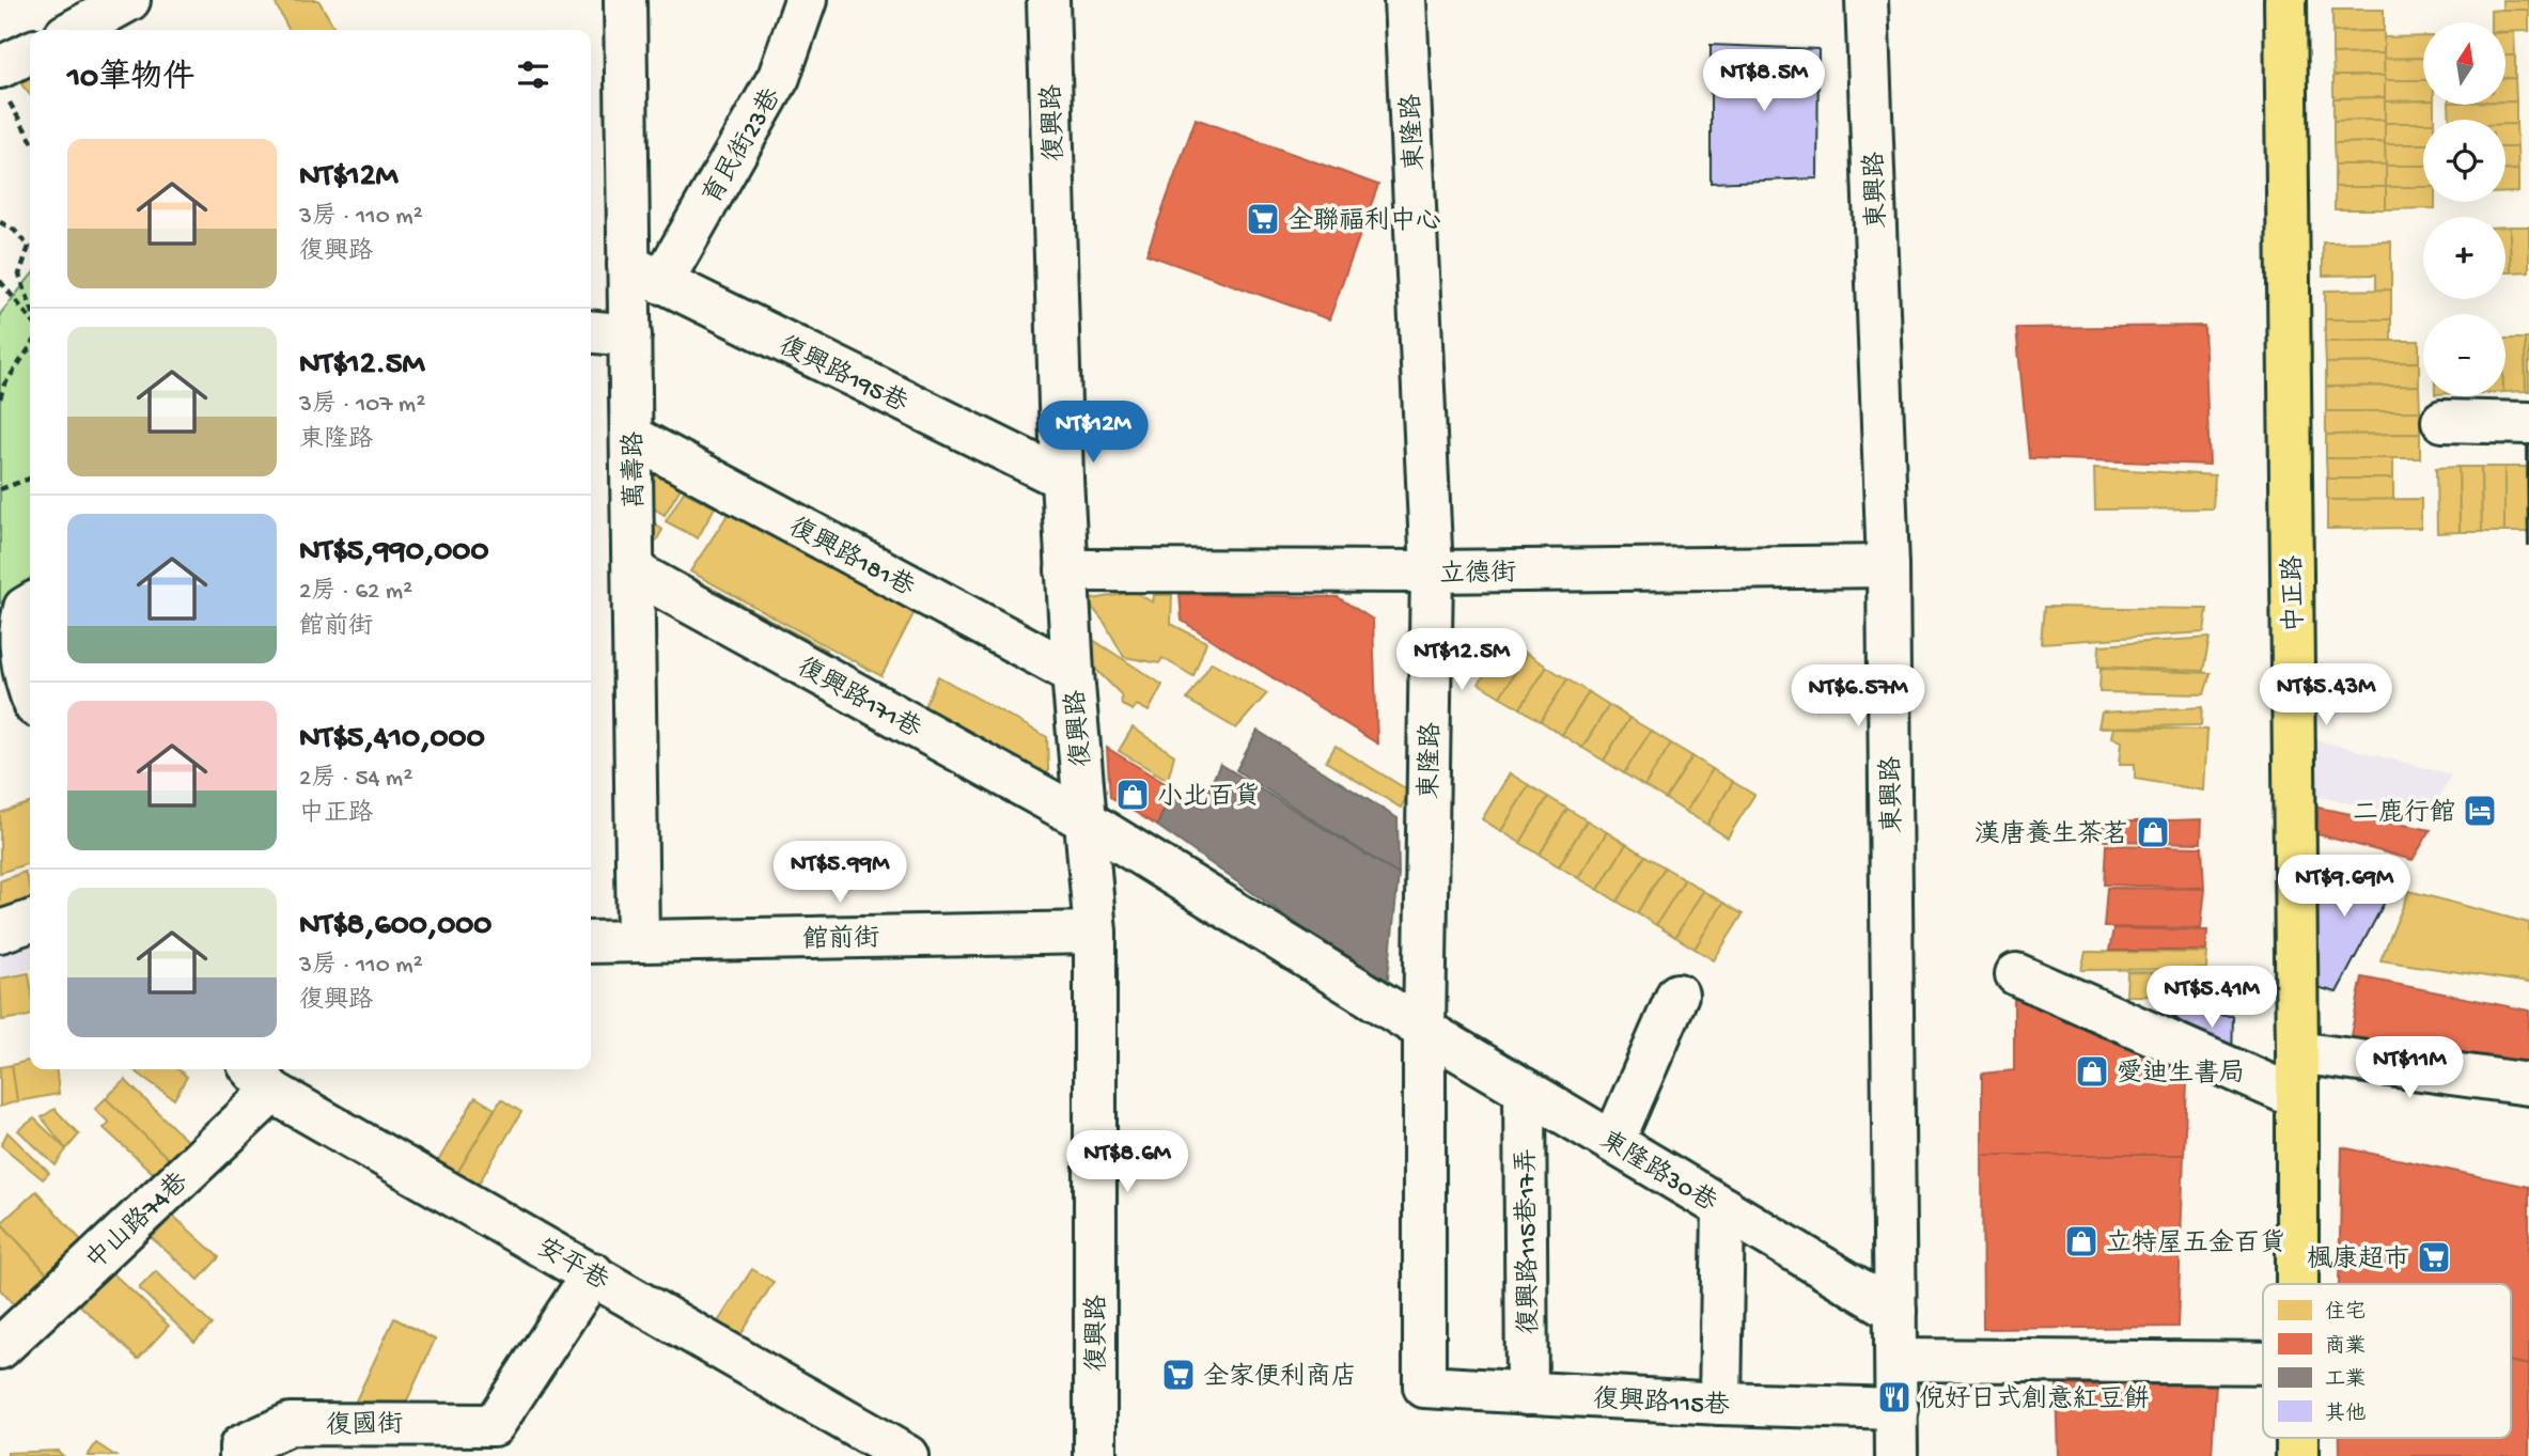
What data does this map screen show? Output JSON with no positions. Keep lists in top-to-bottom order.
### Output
{
  "streets": {
    "main road": ["中正路"],
    "street": [
      "復興路",
      "東隆路",
      "育民街23巷",
      "東興路",
      "復興路195巷",
      "萬壽路",
      "復興路181巷",
      "立德街",
      "復興路171巷",
      "館前街",
      "東隆路30巷",
      "中山路74巷",
      "復興路115巷17弄",
      "安平巷",
      "復興路115巷",
      "復國街"
    ]
  },
  "crossings": [
    ["復興路", "復興路195巷"],
    ["復興路", "復興路181巷"],
    ["復興路", "立德街"],
    ["復興路", "復興路171巷"],
    ["復興路", "館前街"],
    ["東隆路", "立德街"],
    ["東隆路", "復興路171巷"],
    ["東隆路", "東隆路30巷"],
    ["東隆路", "復興路115巷"],
    ["育民街23巷", "復興路195巷"],
    ["育民街23巷", "萬壽路"],
    ["東興路", "立德街"],
    ["東興路", "東隆路30巷"],
    ["東興路", "復興路115巷"],
    ["復興路195巷", "萬壽路"],
    ["萬壽路", "復興路181巷"],
    ["萬壽路", "復興路171巷"],
    ["萬壽路", "館前街"],
    ["復興路171巷", "東隆路30巷"],
    ["東隆路30巷", "復興路115巷17弄"],
    ["中山路74巷", "安平巷"],
    ["復興路115巷17弄", "復興路115巷"],
    ["安平巷", "復國街"]
  ],
  "places": {
    "supermarket": ["全聯福利中心", "楓康超市", "全家便利商店"],
    "shop": [
      "小北百貨",
      "漢唐養生茶茗",
      "愛迪生書局",
      "立特屋五金百貨"
    ],
    "hotel": ["二鹿行館"],
    "restaurant": ["倪好日式創意紅豆餅"]
  },
  "legend": [
    "住宅",
    "商業",
    "工業",
    "其他"
  ],
  "north": "top",
  "page": {
    "map_buttons": ["+", "−"],
    "heading": "10筆物件",
    "price": [
      "NT$8.5M",
      "NT$12M",
      "NT$12.5M",
      "NT$5.43M",
      "NT$6.57M",
      "NT$5.99M",
      "NT$9.69M",
      "NT$5.41M",
      "NT$11M",
      "NT$8.6M"
    ],
    "list": [
      {
        "name": "NT$12M",
        "note": "3房 · 110 m² · 復興路"
      },
      {
        "name": "NT$12.5M",
        "note": "3房 · 107 m² · 東隆路"
      },
      {
        "name": "NT$5,990,000",
        "note": "2房 · 62 m² · 館前街"
      },
      {
        "name": "NT$5,410,000",
        "note": "2房 · 54 m² · 中正路"
      },
      {
        "name": "NT$8,600,000",
        "note": "3房 · 110 m² · 復興路"
      }
    ]
  }
}
